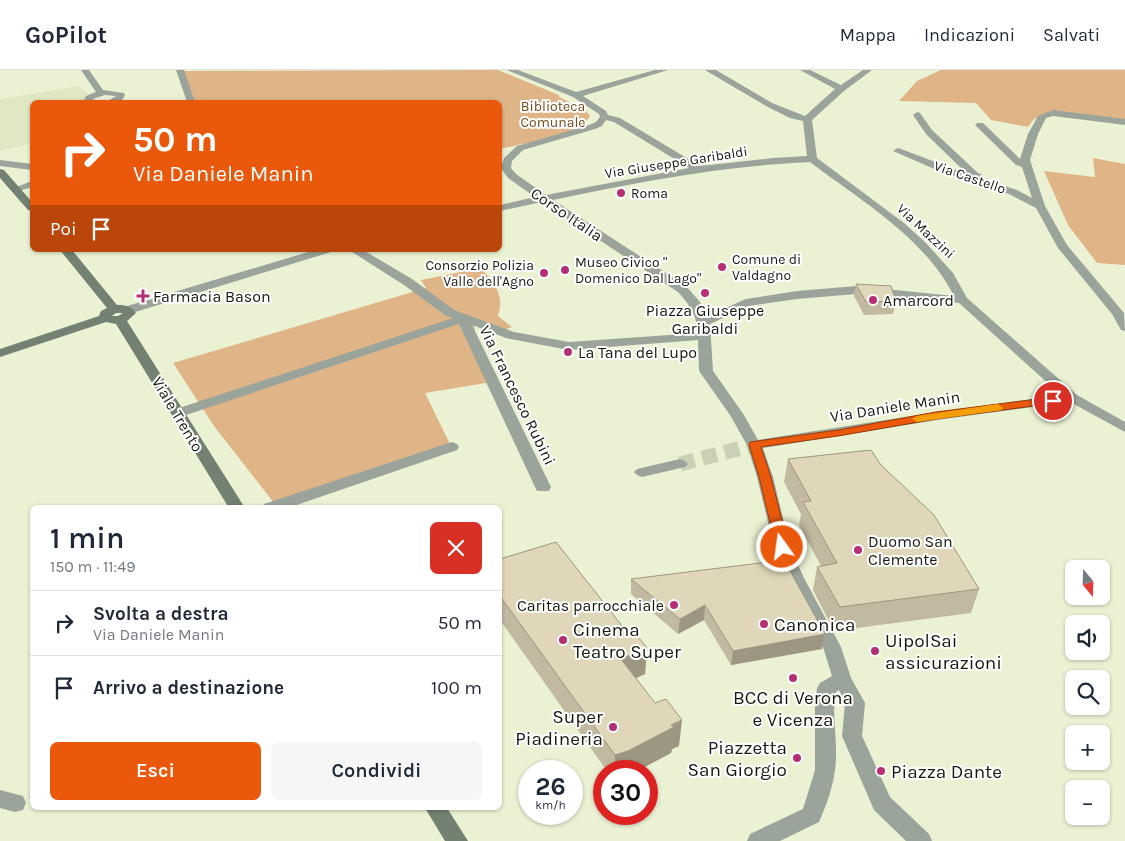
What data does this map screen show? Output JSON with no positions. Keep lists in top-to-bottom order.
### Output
{
  "streets": {
    "main road": ["Viale Trento"],
    "street": [
      "Via Giuseppe Garibaldi",
      "Via Castello",
      "Corso Italia",
      "Via Mazzini",
      "Via Francesco Rubini",
      "Via Daniele Manin"
    ]
  },
  "crossings": [
    ["Via Giuseppe Garibaldi", "Corso Italia"],
    ["Via Giuseppe Garibaldi", "Via Mazzini"],
    ["Corso Italia", "Via Daniele Manin"],
    ["Via Mazzini", "Via Daniele Manin"]
  ],
  "parks": ["Biblioteca Comunale"],
  "places": {
    "other": [
      "Roma",
      "Comune di Valdagno",
      "Museo Civico \" Domenico Dal Lago\"",
      "Consorzio Polizia Valle dell'Agno",
      "Piazza Giuseppe Garibaldi",
      "Amarcord",
      "La Tana del Lupo",
      "Duomo San Clemente",
      "Caritas parrocchiale",
      "Canonica",
      "Cinema Teatro Super",
      "UipolSai assicurazioni",
      "BCC di Verona e Vicenza",
      "Super Piadineria",
      "Piazzetta San Giorgio",
      "Piazza Dante"
    ],
    "health": ["Farmacia Bason"]
  },
  "north": "bottom",
  "page": {
    "header": "GoPilot",
    "nav": ["Mappa", "Indicazioni", "Salvati"],
    "turn": ["50 m", "Via Daniele Manin"],
    "then": "Poi",
    "heading": ["1 min", "150 m · 11:49"],
    "map_buttons": ["+", "−"],
    "list": [
      {
        "name": "Svolta a destra",
        "note": "Via Daniele Manin",
        "value": "50 m"
      },
      {
        "name": "Arrivo a destinazione",
        "value": "100 m"
      }
    ],
    "buttons": ["Esci", "Condividi"],
    "speed": "26 km/h",
    "limit": "30"
  }
}
